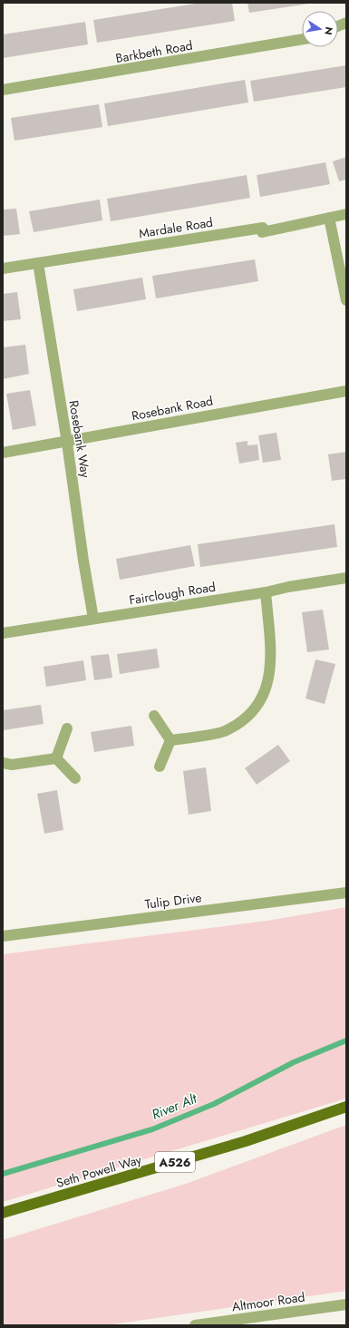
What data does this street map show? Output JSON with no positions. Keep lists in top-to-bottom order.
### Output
{
  "streets": {
    "main road": ["A526", "Seth Powell Way"],
    "street": [
      "Barkbeth Road",
      "Mardale Road",
      "Rosebank Road",
      "Rosebank Way",
      "Fairclough Road",
      "Tulip Drive",
      "Altmoor Road"
    ]
  },
  "crossings": [
    ["Mardale Road", "Rosebank Way"],
    ["Rosebank Road", "Rosebank Way"],
    ["Rosebank Way", "Fairclough Road"]
  ],
  "water": ["River Alt"],
  "north": "right"
}
